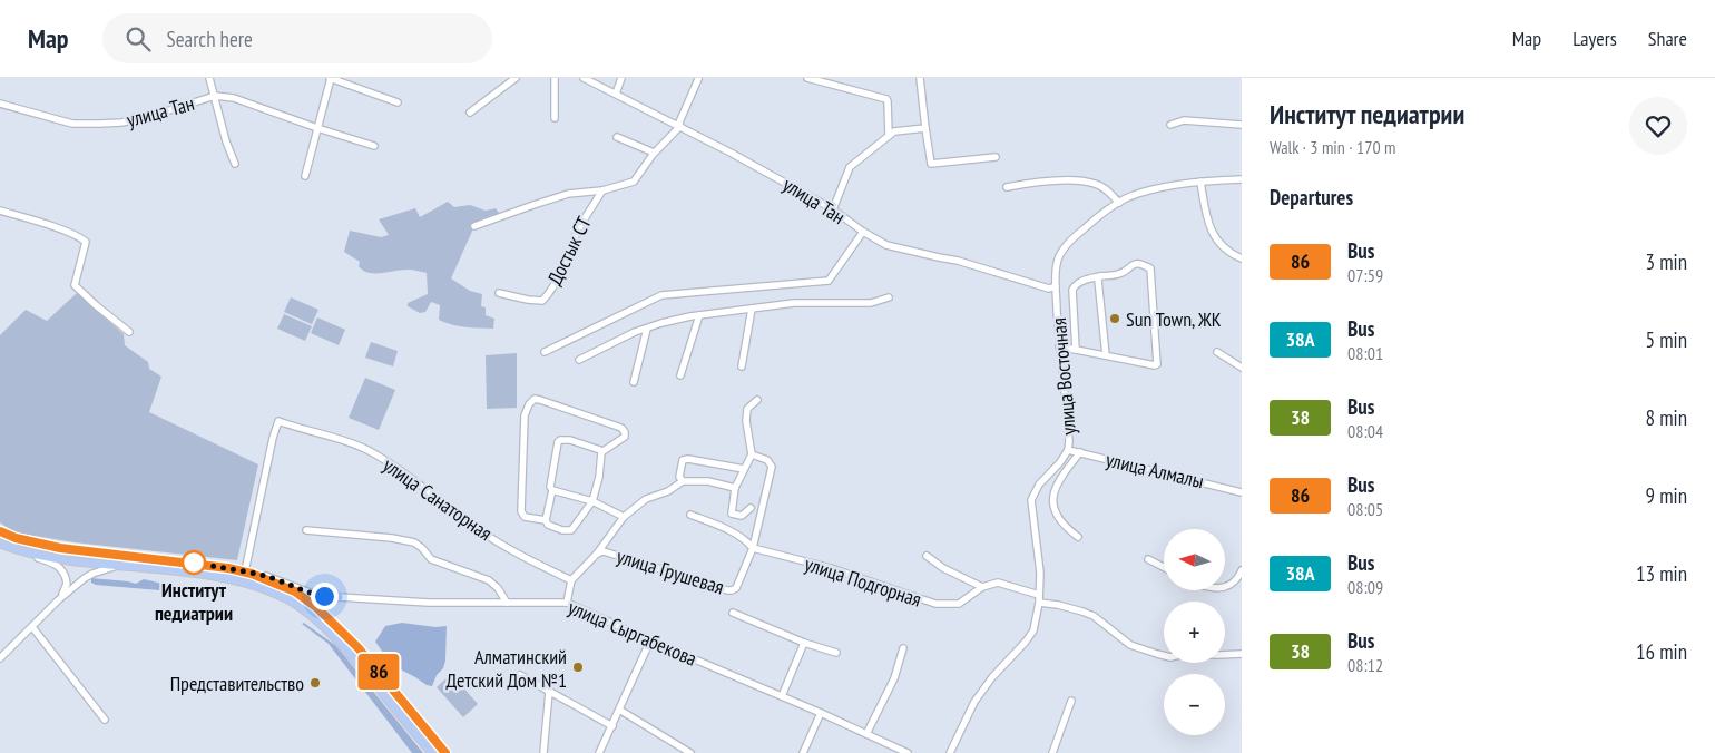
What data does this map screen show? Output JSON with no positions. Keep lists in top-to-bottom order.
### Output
{
  "streets": {
    "street": [
      "улица Тан",
      "Достык СТ",
      "улица Восточная",
      "улица Алмалы",
      "улица Санаторная",
      "улица Грушевая",
      "улица Подгорная",
      "улица Сыргабекова"
    ]
  },
  "crossings": [
    ["улица Тан", "Достык СТ"],
    ["улица Тан", "улица Восточная"],
    ["улица Восточная", "улица Алмалы"],
    ["улица Санаторная", "улица Грушевая"],
    ["улица Санаторная", "улица Сыргабекова"],
    ["улица Грушевая", "улица Подгорная"]
  ],
  "places": [
    "Sun Town, ЖК",
    "Институт педиатрии",
    "Алматинский Детский Дом №1",
    "Представительство"
  ],
  "lines": ["bus line 86"],
  "north": "left",
  "page": {
    "header": "Map",
    "search": "Search here",
    "nav": ["Map", "Layers", "Share"],
    "on_map": "86",
    "heading": [
      ["Институт педиатрии", "Walk · 3 min · 170 m"],
      "Departures"
    ],
    "list": [
      {
        "mark": "86",
        "name": "Bus",
        "note": "07:59",
        "value": "3 min"
      },
      {
        "mark": "38А",
        "name": "Bus",
        "note": "08:01",
        "value": "5 min"
      },
      {
        "mark": "38",
        "name": "Bus",
        "note": "08:04",
        "value": "8 min"
      },
      {
        "mark": "86",
        "name": "Bus",
        "note": "08:05",
        "value": "9 min"
      },
      {
        "mark": "38А",
        "name": "Bus",
        "note": "08:09",
        "value": "13 min"
      },
      {
        "mark": "38",
        "name": "Bus",
        "note": "08:12",
        "value": "16 min"
      }
    ],
    "map_buttons": ["+", "−"]
  }
}
